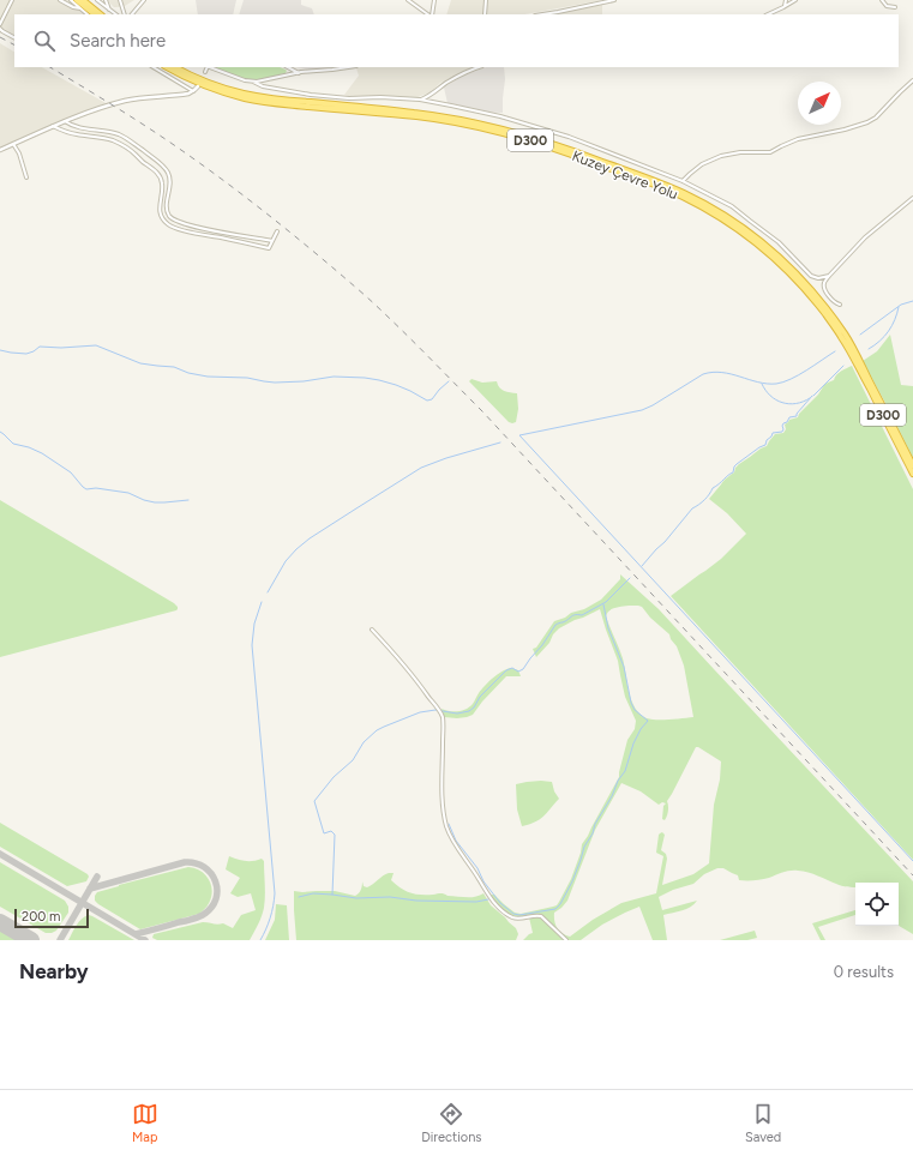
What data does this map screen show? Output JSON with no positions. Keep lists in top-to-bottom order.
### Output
{
  "streets": {
    "highway": ["D300", "Kuzey Çevre Yolu"]
  },
  "crossings": [
    ["D300", "Kuzey Çevre Yolu"]
  ],
  "scale_bar": "200 m",
  "north": "top right",
  "page": {
    "search": "Search here",
    "scale": "200 m",
    "heading": ["Nearby", "0 results"],
    "nav": ["Map", "Directions", "Saved"]
  }
}
